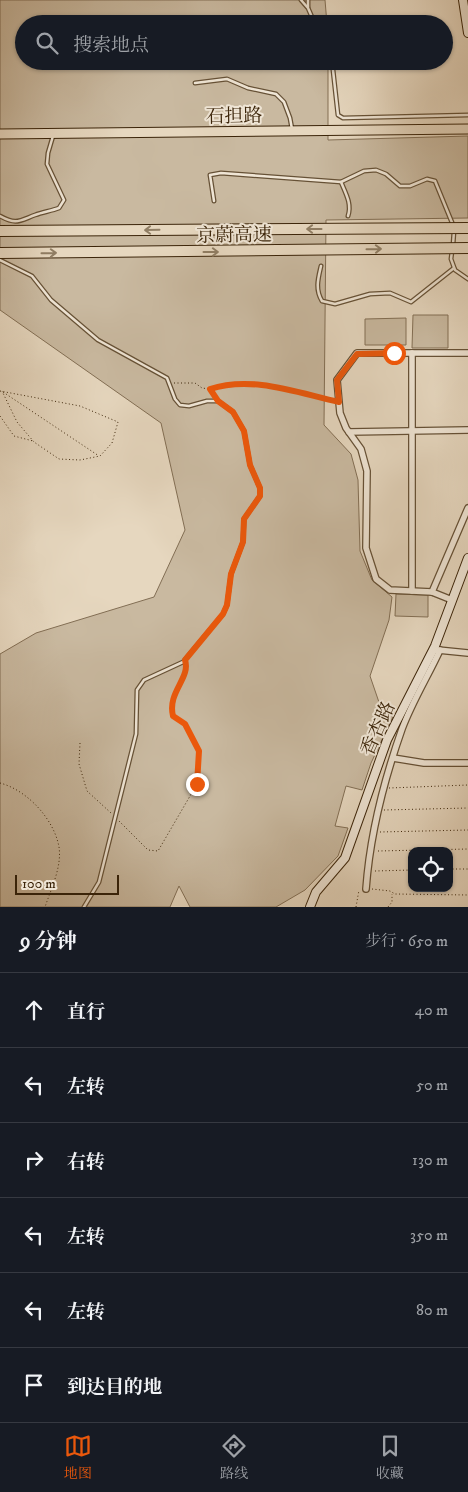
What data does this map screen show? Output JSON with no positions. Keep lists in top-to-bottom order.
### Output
{
  "streets": {
    "highway": ["京蔚高速"],
    "main road": ["石担路"],
    "street": ["香杏路"]
  },
  "scale_bar": "100 m",
  "page": {
    "search": "搜索地点",
    "scale": "100 m",
    "heading": ["9 分钟", "步行 · 650 m"],
    "list": [
      ["直行", "40 m"],
      ["左转", "50 m"],
      ["右转", "130 m"],
      ["左转", "350 m"],
      ["左转", "80 m"],
      "到达目的地"
    ],
    "nav": ["地图", "路线", "收藏"]
  }
}
